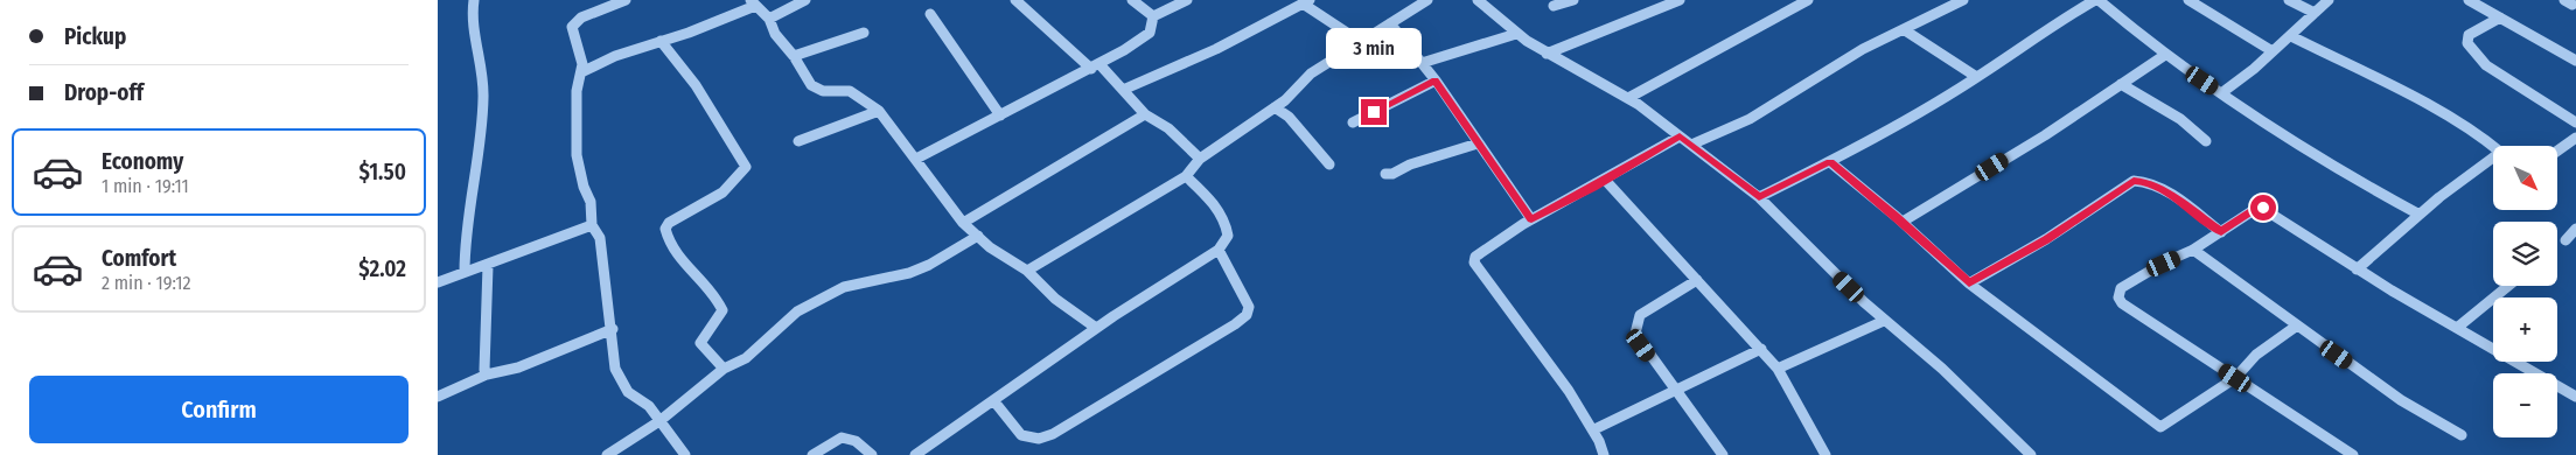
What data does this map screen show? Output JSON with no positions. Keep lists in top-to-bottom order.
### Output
{
  "north": "bottom right",
  "page": {
    "banner": ["Pickup", "Drop-off"],
    "bubble": "3 min",
    "list": [
      {
        "name": "Economy",
        "note": "1 min · 19:11",
        "value": "$1.50"
      },
      {
        "name": "Comfort",
        "note": "2 min · 19:12",
        "value": "$2.02"
      }
    ],
    "map_buttons": ["+", "−"],
    "buttons": "Confirm"
  }
}
